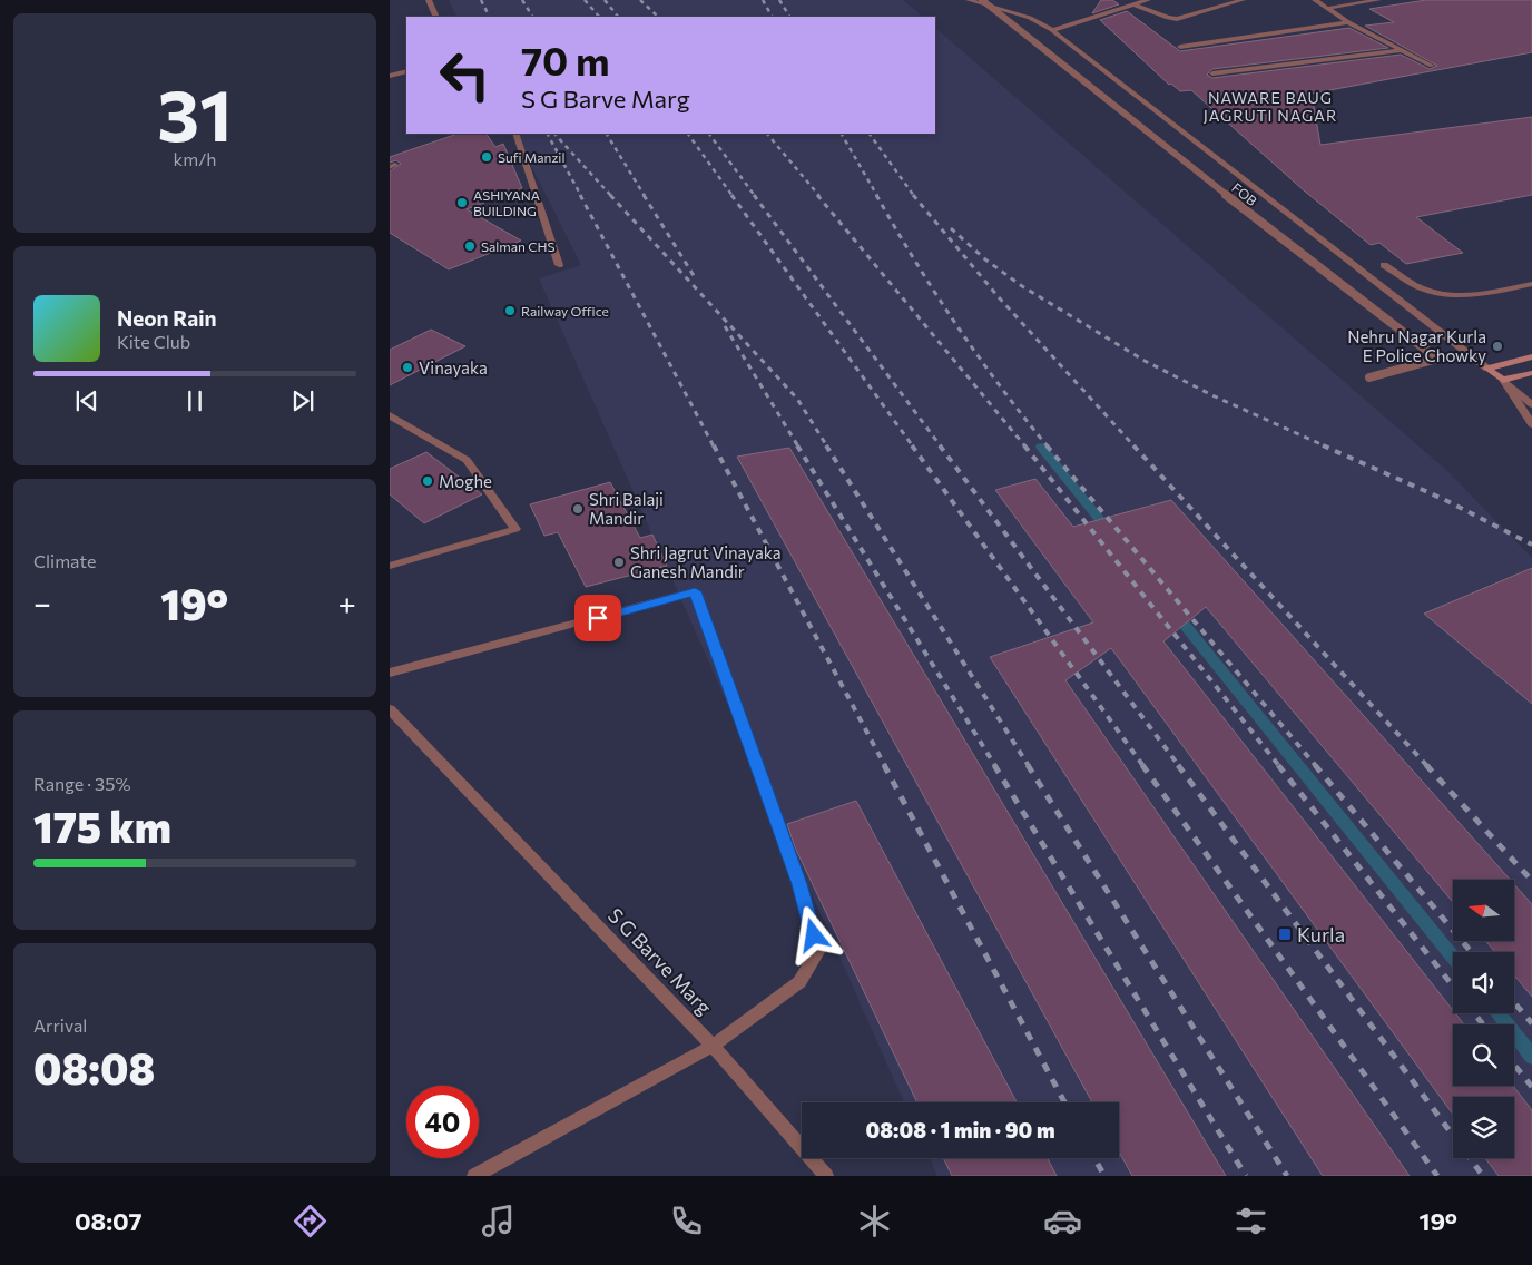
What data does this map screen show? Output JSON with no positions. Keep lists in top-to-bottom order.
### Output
{
  "streets": {
    "street": ["FOB", "S G Barve Marg"]
  },
  "districts": ["NAWARE BAUG JAGRUTI NAGAR"],
  "places": {
    "other": [
      "Sufi Manzil",
      "ASHIYANA BUILDING",
      "Salman CHS",
      "Railway Office",
      "Nehru Nagar Kurla E Police Chowky",
      "Vinayaka",
      "Moghe",
      "Shri Balaji Mandir",
      "Shri Jagrut Vinayaka Ganesh Mandir"
    ],
    "transit": ["Kurla"]
  },
  "north": "left",
  "page": {
    "tile": [
      ["31", "km/h"],
      "Climate",
      ["Range · 35%", "175 km"],
      ["Arrival", "08:08"]
    ],
    "turn": ["70 m", "S G Barve Marg"],
    "song": ["Neon Rain", "Kite Club"],
    "heat": ["−", "19°", "+"],
    "limit": "40",
    "trip": "08:08 · 1 min · 90 m",
    "tabs": ["08:07", "19°"]
  }
}
